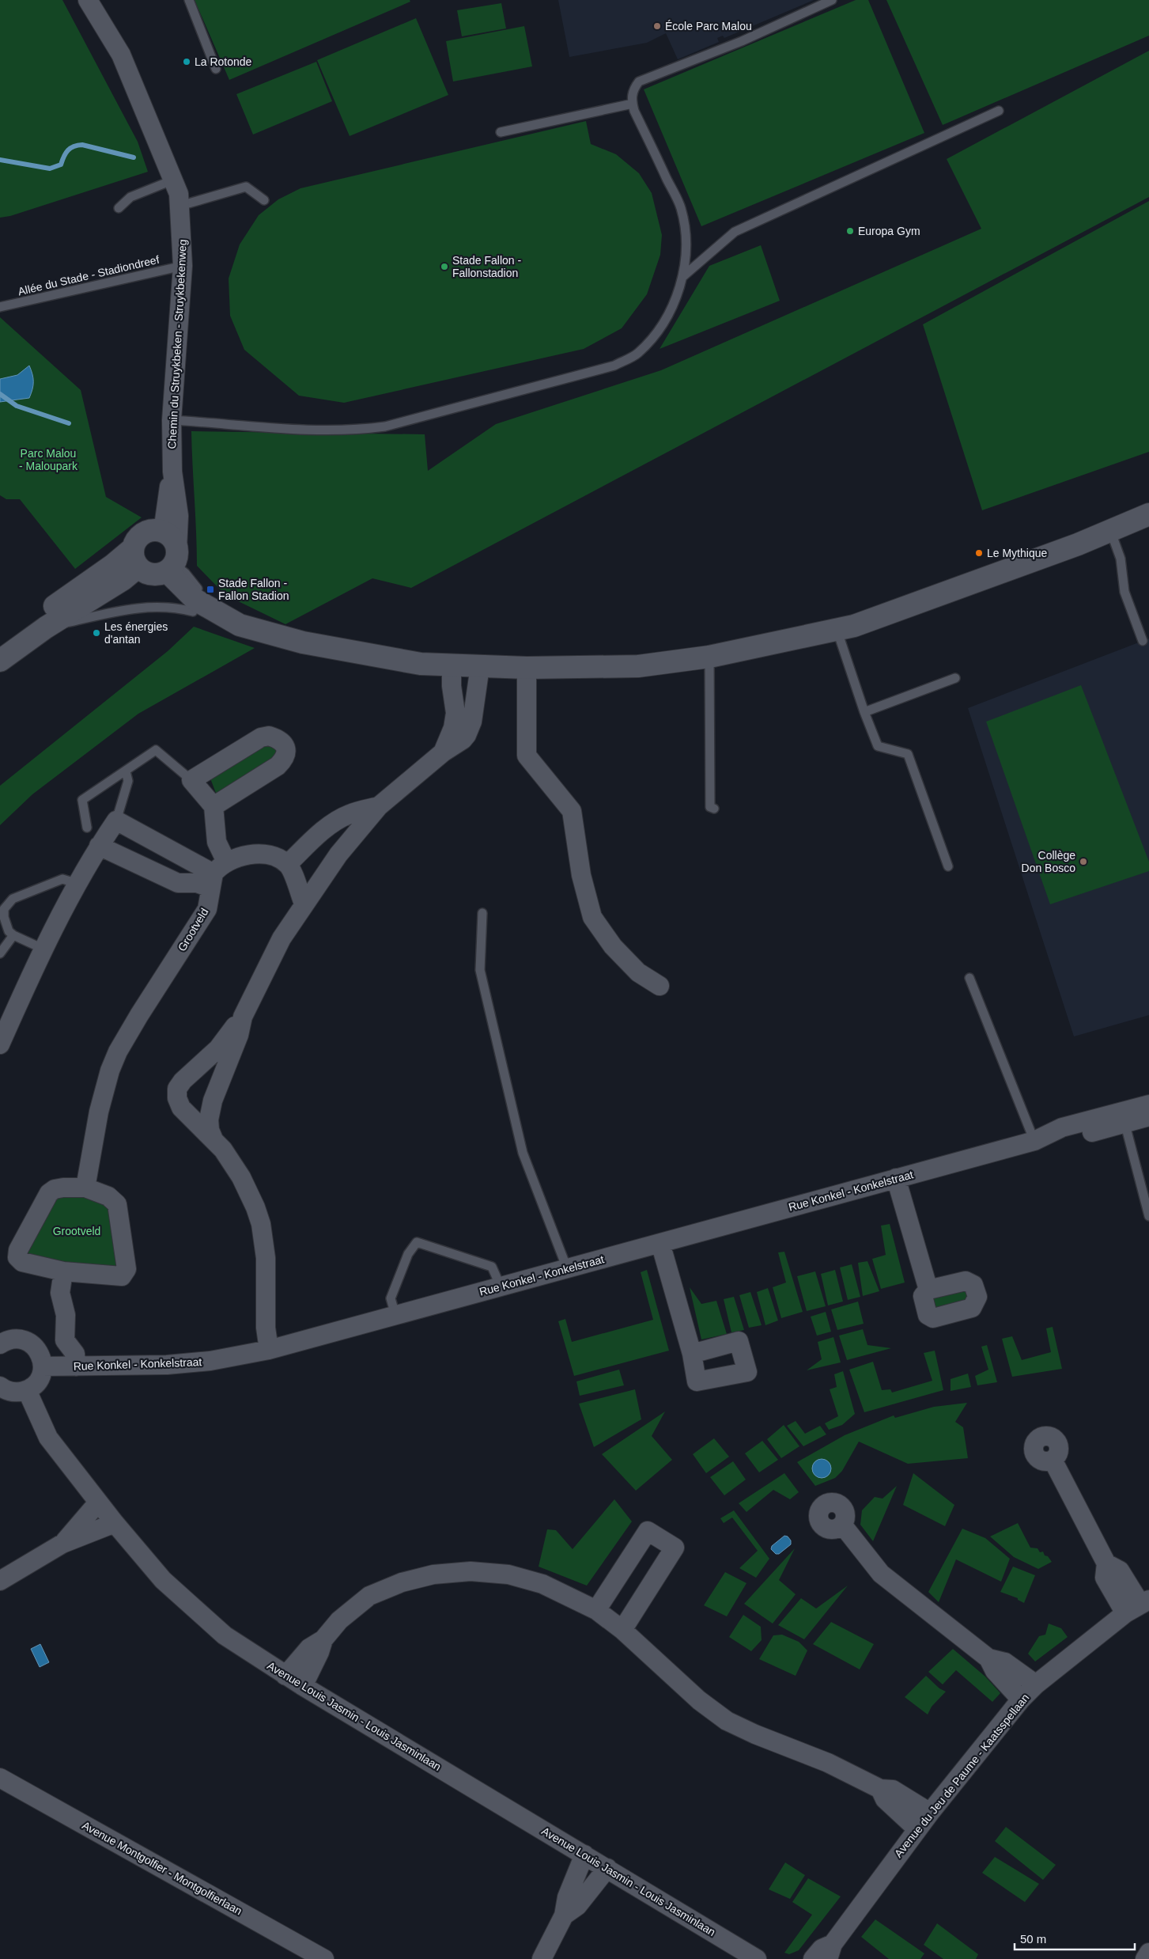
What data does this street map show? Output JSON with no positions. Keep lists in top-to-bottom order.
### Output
{
  "streets": {
    "street": [
      "Chemin du Struykbeken - Struykbekenweg",
      "Grootveld",
      "Rue Konkel - Konkelstraat",
      "Avenue Louis Jasmin - Louis Jasminlaan",
      "Avenue du Jeu de Paume - Kaatsspellaan",
      "Avenue Montgolfier - Montgolfierlaan"
    ],
    "lane": ["Allée du Stade - Stadiondreef"]
  },
  "crossings": [
    ["Allée du Stade - Stadiondreef", "Chemin du Struykbeken - Struykbekenweg"]
  ],
  "parks": ["Parc Malou - Maloupark", "Grootveld"],
  "places": {
    "other": [
      "École Parc Malou",
      "La Rotonde",
      "Europa Gym",
      "Stade Fallon - Fallonstadion",
      "Le Mythique",
      "Les énergies d'antan",
      "Collège Don Bosco"
    ],
    "transit": ["Stade Fallon - Fallon Stadion"]
  },
  "scale_bar": "50 m"
}
